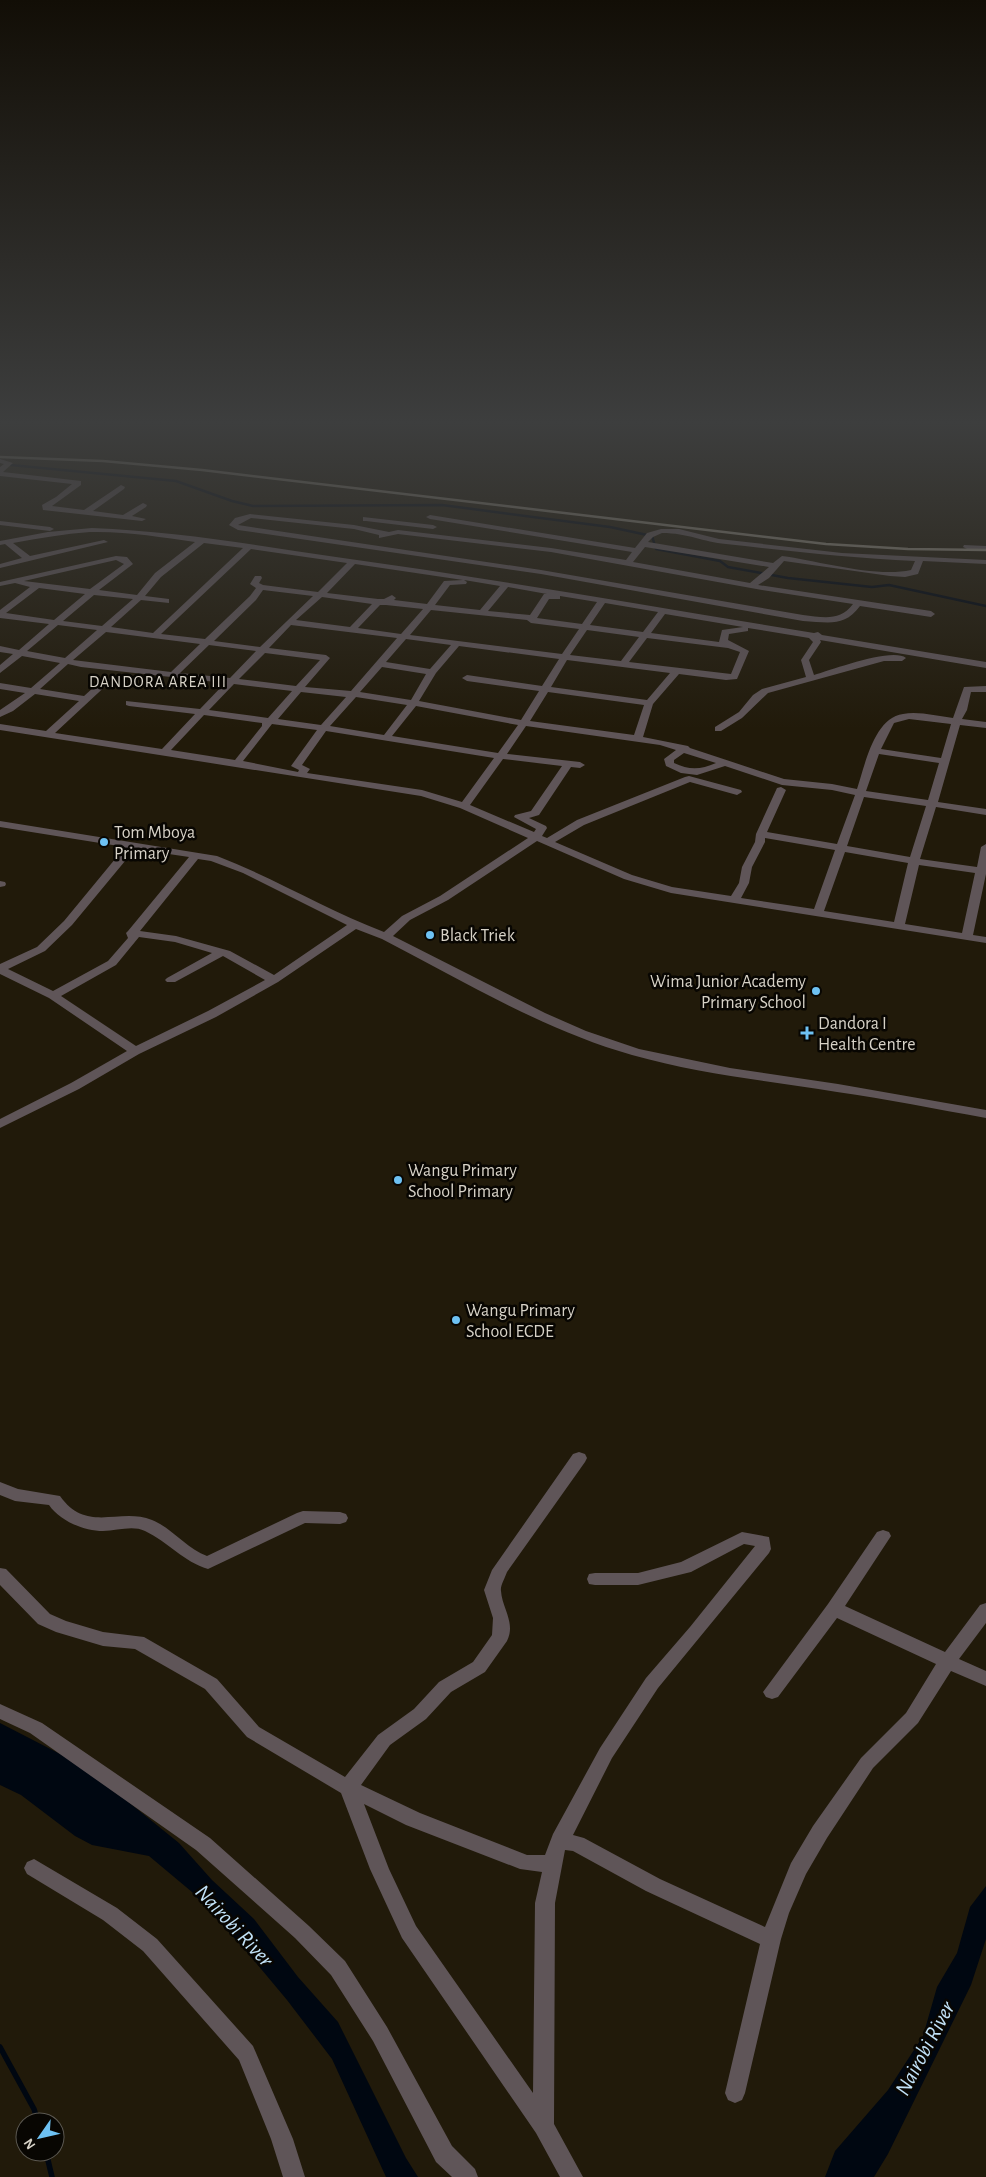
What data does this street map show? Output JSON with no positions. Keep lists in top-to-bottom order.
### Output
{
  "districts": ["DANDORA AREA III"],
  "water": ["Nairobi River"],
  "places": {
    "other": [
      "Tom Mboya Primary",
      "Black Triek",
      "Wima Junior Academy Primary School",
      "Wangu Primary School Primary",
      "Wangu Primary School ECDE"
    ],
    "health": ["Dandora I Health Centre"]
  },
  "north": "bottom left"
}
